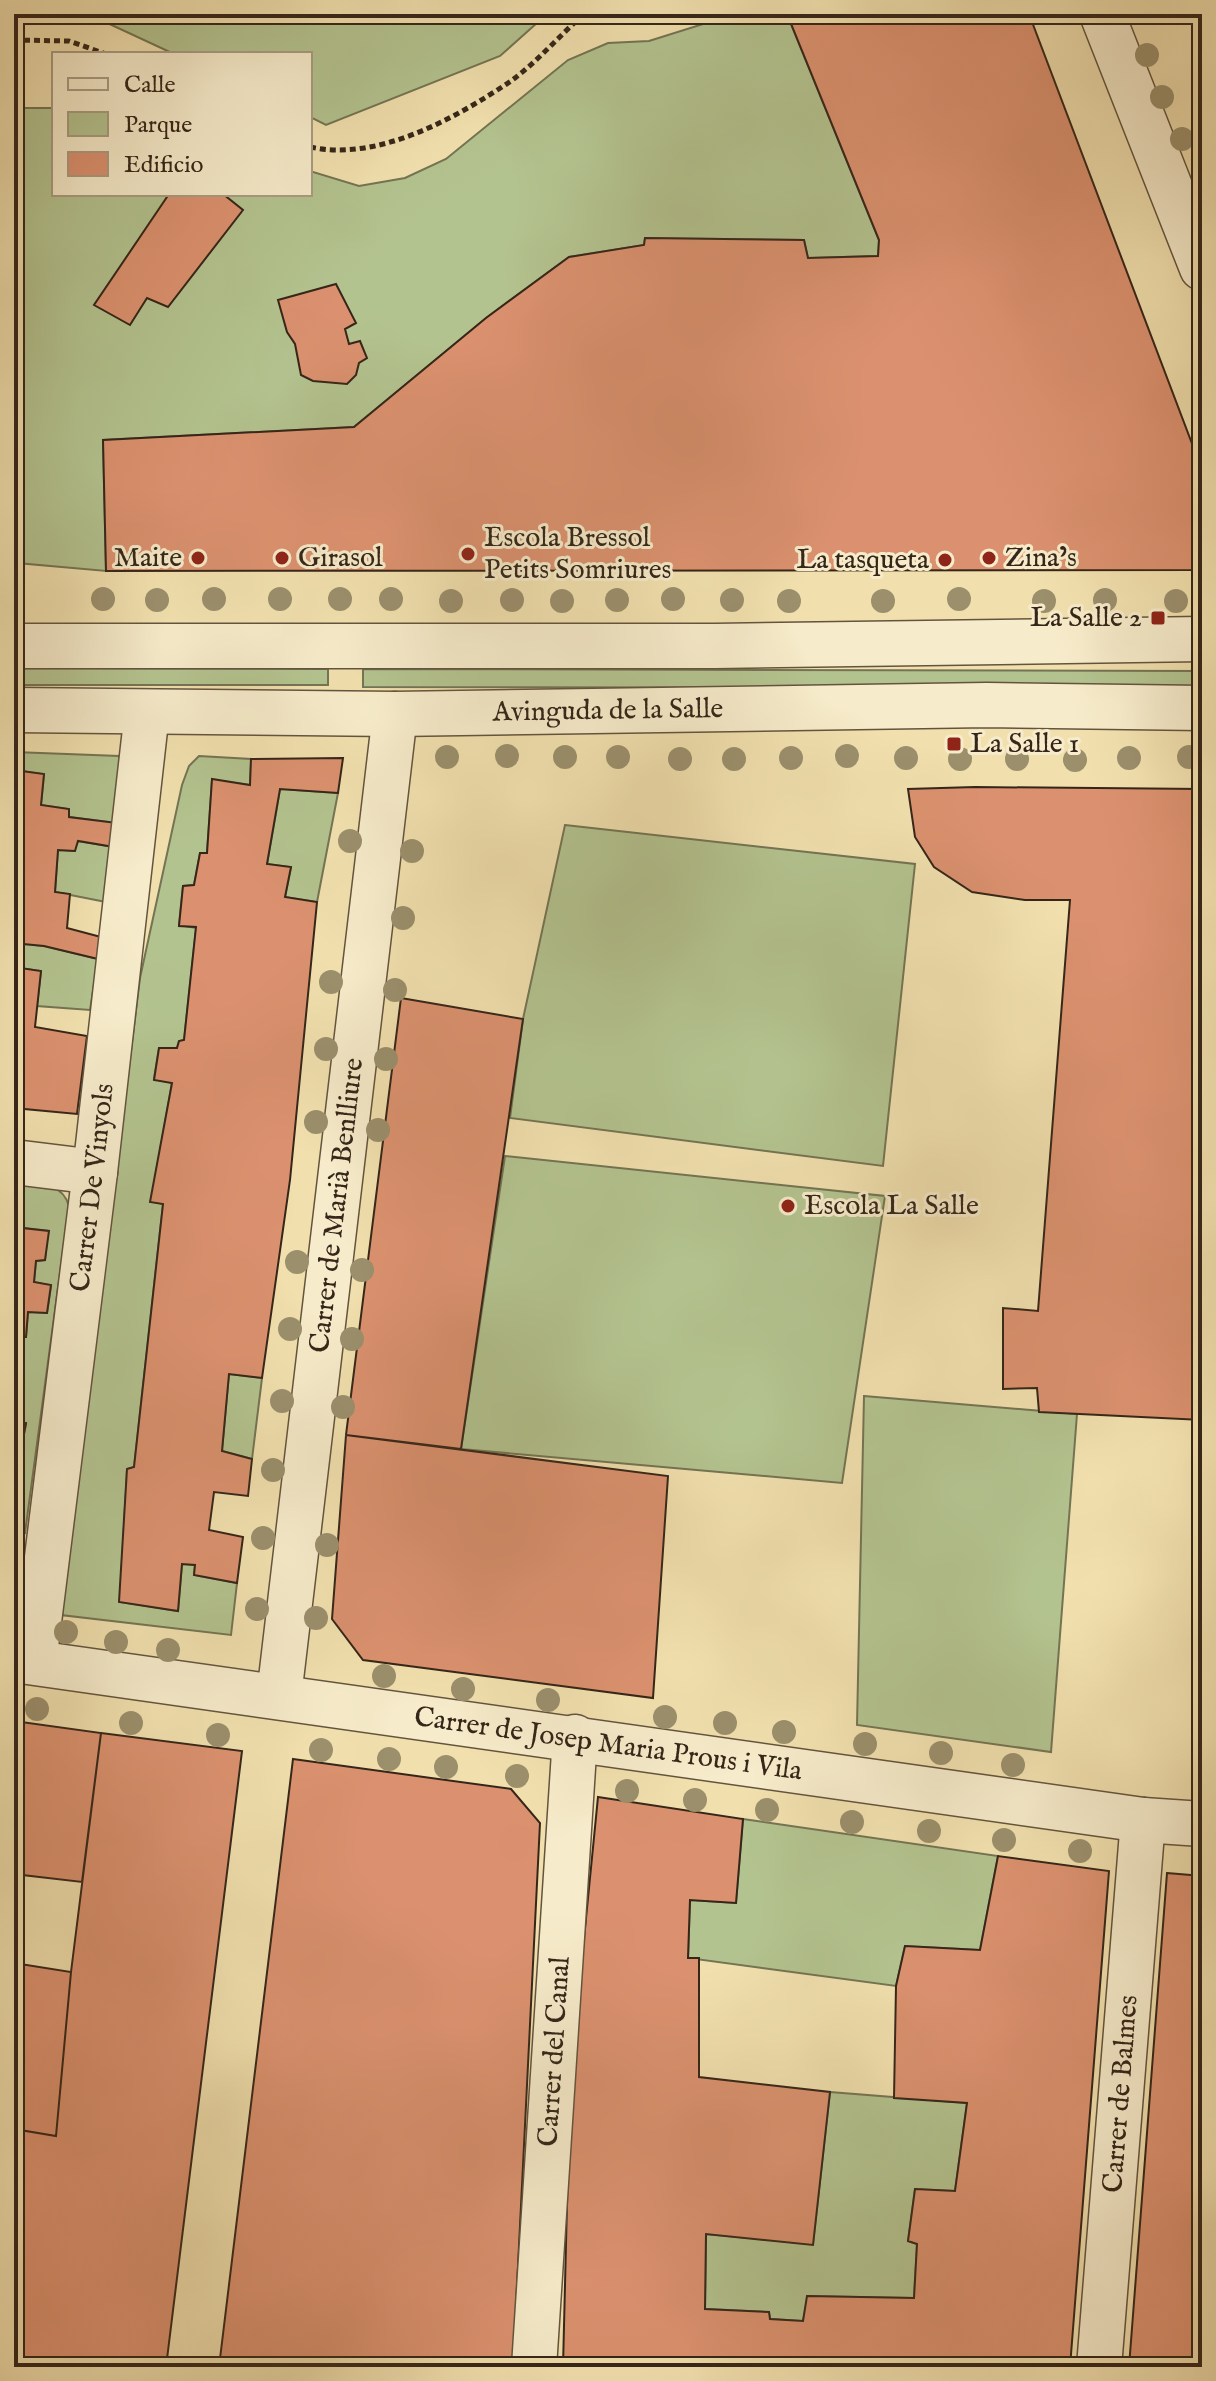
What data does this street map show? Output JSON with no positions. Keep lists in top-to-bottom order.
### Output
{
  "streets": {
    "street": [
      "Avinguda de la Salle",
      "Carrer De Vinyols",
      "Carrer de Marià Benlliure",
      "Carrer de Josep Maria Prous i Vila",
      "Carrer del Canal",
      "Carrer de Balmes"
    ]
  },
  "crossings": [
    ["Avinguda de la Salle", "Carrer De Vinyols"],
    ["Avinguda de la Salle", "Carrer de Marià Benlliure"],
    ["Carrer De Vinyols", "Carrer de Josep Maria Prous i Vila"],
    ["Carrer de Marià Benlliure", "Carrer de Josep Maria Prous i Vila"],
    ["Carrer de Josep Maria Prous i Vila", "Carrer del Canal"],
    ["Carrer de Josep Maria Prous i Vila", "Carrer de Balmes"]
  ],
  "places": {
    "other": [
      "Escola Bressol Petits Somriures",
      "Maite",
      "Girasol",
      "Zina’s",
      "La tasqueta",
      "Escola La Salle"
    ],
    "transit": ["La Salle 2", "La Salle 1"]
  },
  "legend": ["Calle", "Parque", "Edificio"]
}
